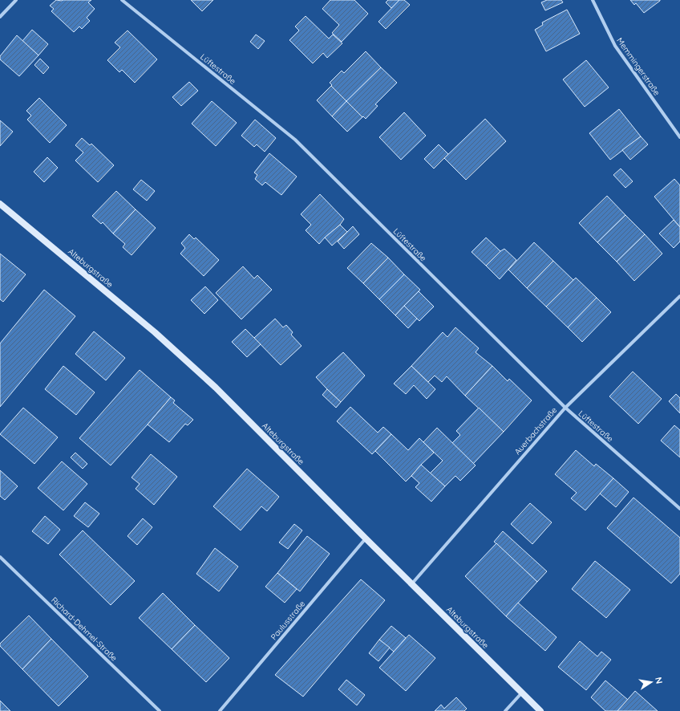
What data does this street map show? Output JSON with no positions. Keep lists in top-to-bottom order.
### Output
{
  "streets": {
    "main road": ["Alteburgstraße"],
    "street": [
      "Memmingerstraße",
      "Lüftestraße",
      "Auerbachstraße",
      "Paulusstraße",
      "Richard-Dehmel-Straße"
    ]
  },
  "crossings": [
    ["Lüftestraße", "Auerbachstraße"],
    ["Alteburgstraße", "Auerbachstraße"],
    ["Alteburgstraße", "Paulusstraße"]
  ],
  "north": "right"
}
